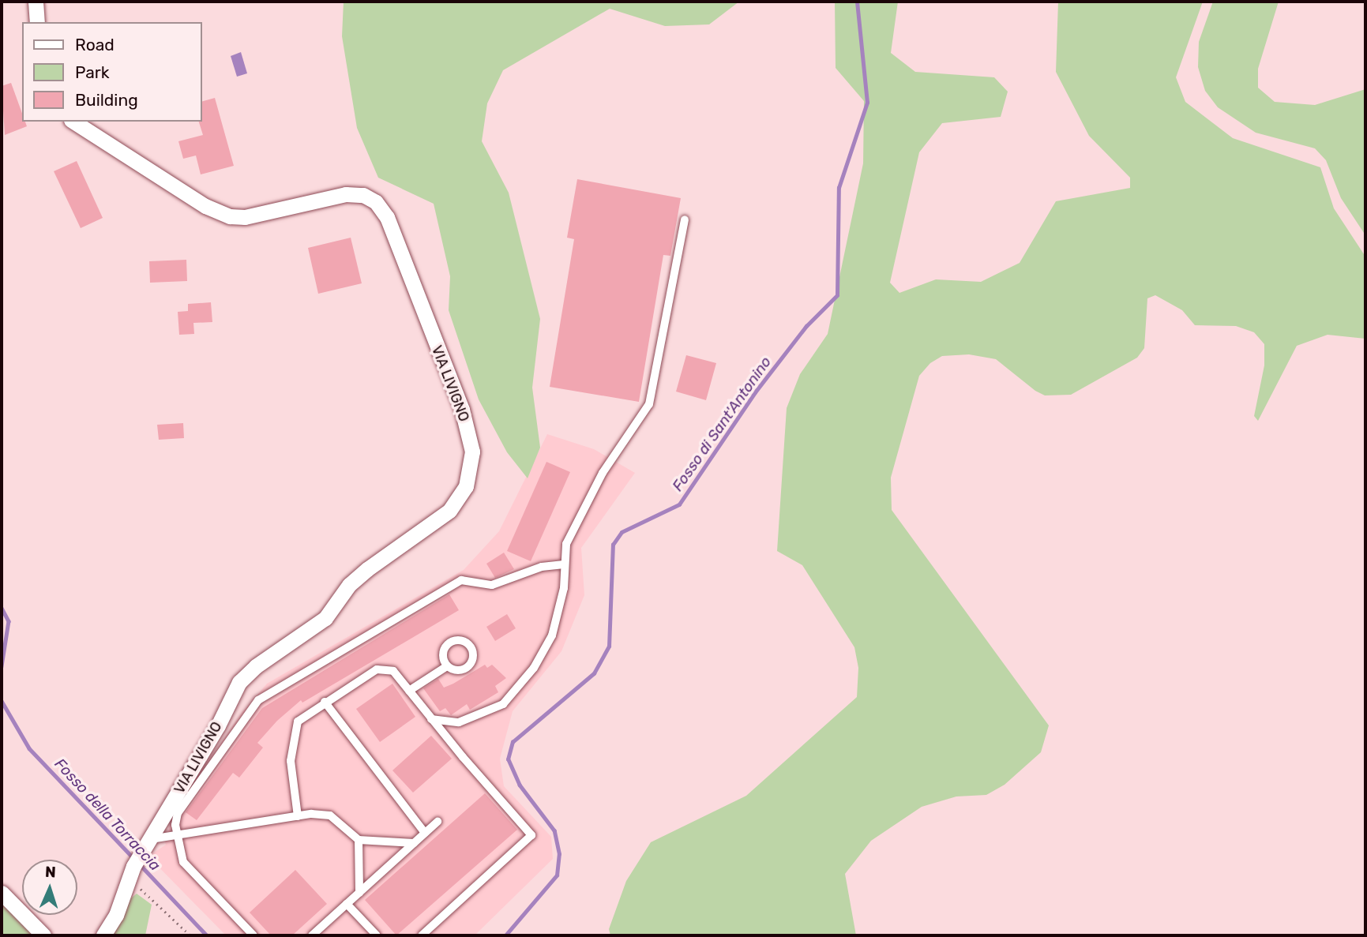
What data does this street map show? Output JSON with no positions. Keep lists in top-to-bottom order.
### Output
{
  "streets": {
    "street": ["VIA LIVIGNO"]
  },
  "water": ["Fosso di Sant'Antonino", "Fosso della Torraccia"],
  "legend": ["Road", "Park", "Building"],
  "north": "top"
}
